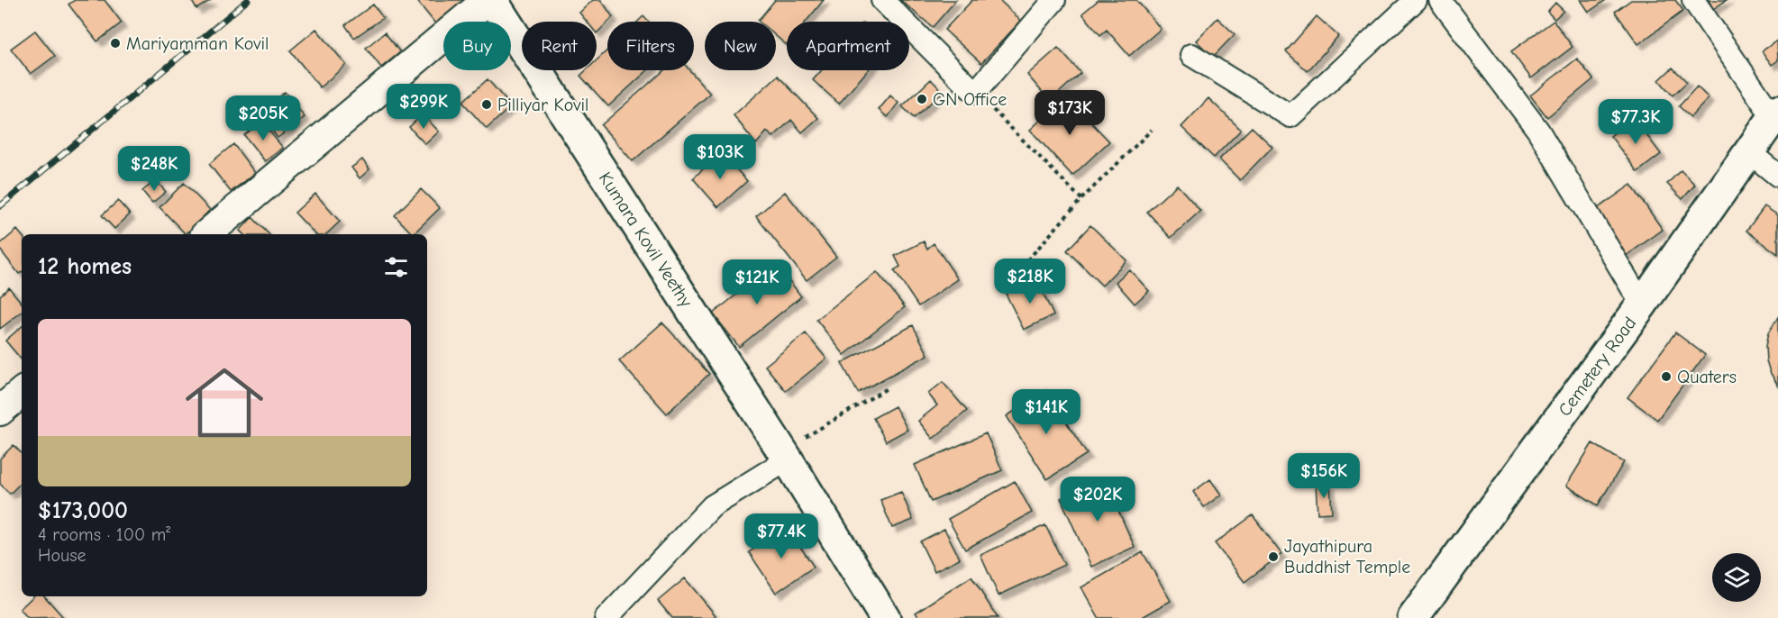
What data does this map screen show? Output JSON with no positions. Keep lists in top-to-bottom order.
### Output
{
  "streets": {
    "main road": ["Kumara Kovil Veethy", "Cemetery Road"]
  },
  "places": [
    "Mariyamman Kovil",
    "GN Office",
    "Pilliyar Kovil",
    "Quaters",
    "Jayathipura Buddhist Temple"
  ],
  "page": {
    "chip": [
      "Buy",
      "Rent",
      "Filters",
      "New",
      "Apartment"
    ],
    "price": [
      "$299K",
      "$173K",
      "$205K",
      "$77.3K",
      "$103K",
      "$248K",
      "$218K",
      "$121K",
      "$141K",
      "$156K",
      "$202K",
      "$77.4K"
    ],
    "heading": "12 homes",
    "list": [
      {
        "name": "$173,000",
        "note": "4 rooms · 100 m² · House"
      }
    ]
  }
}
